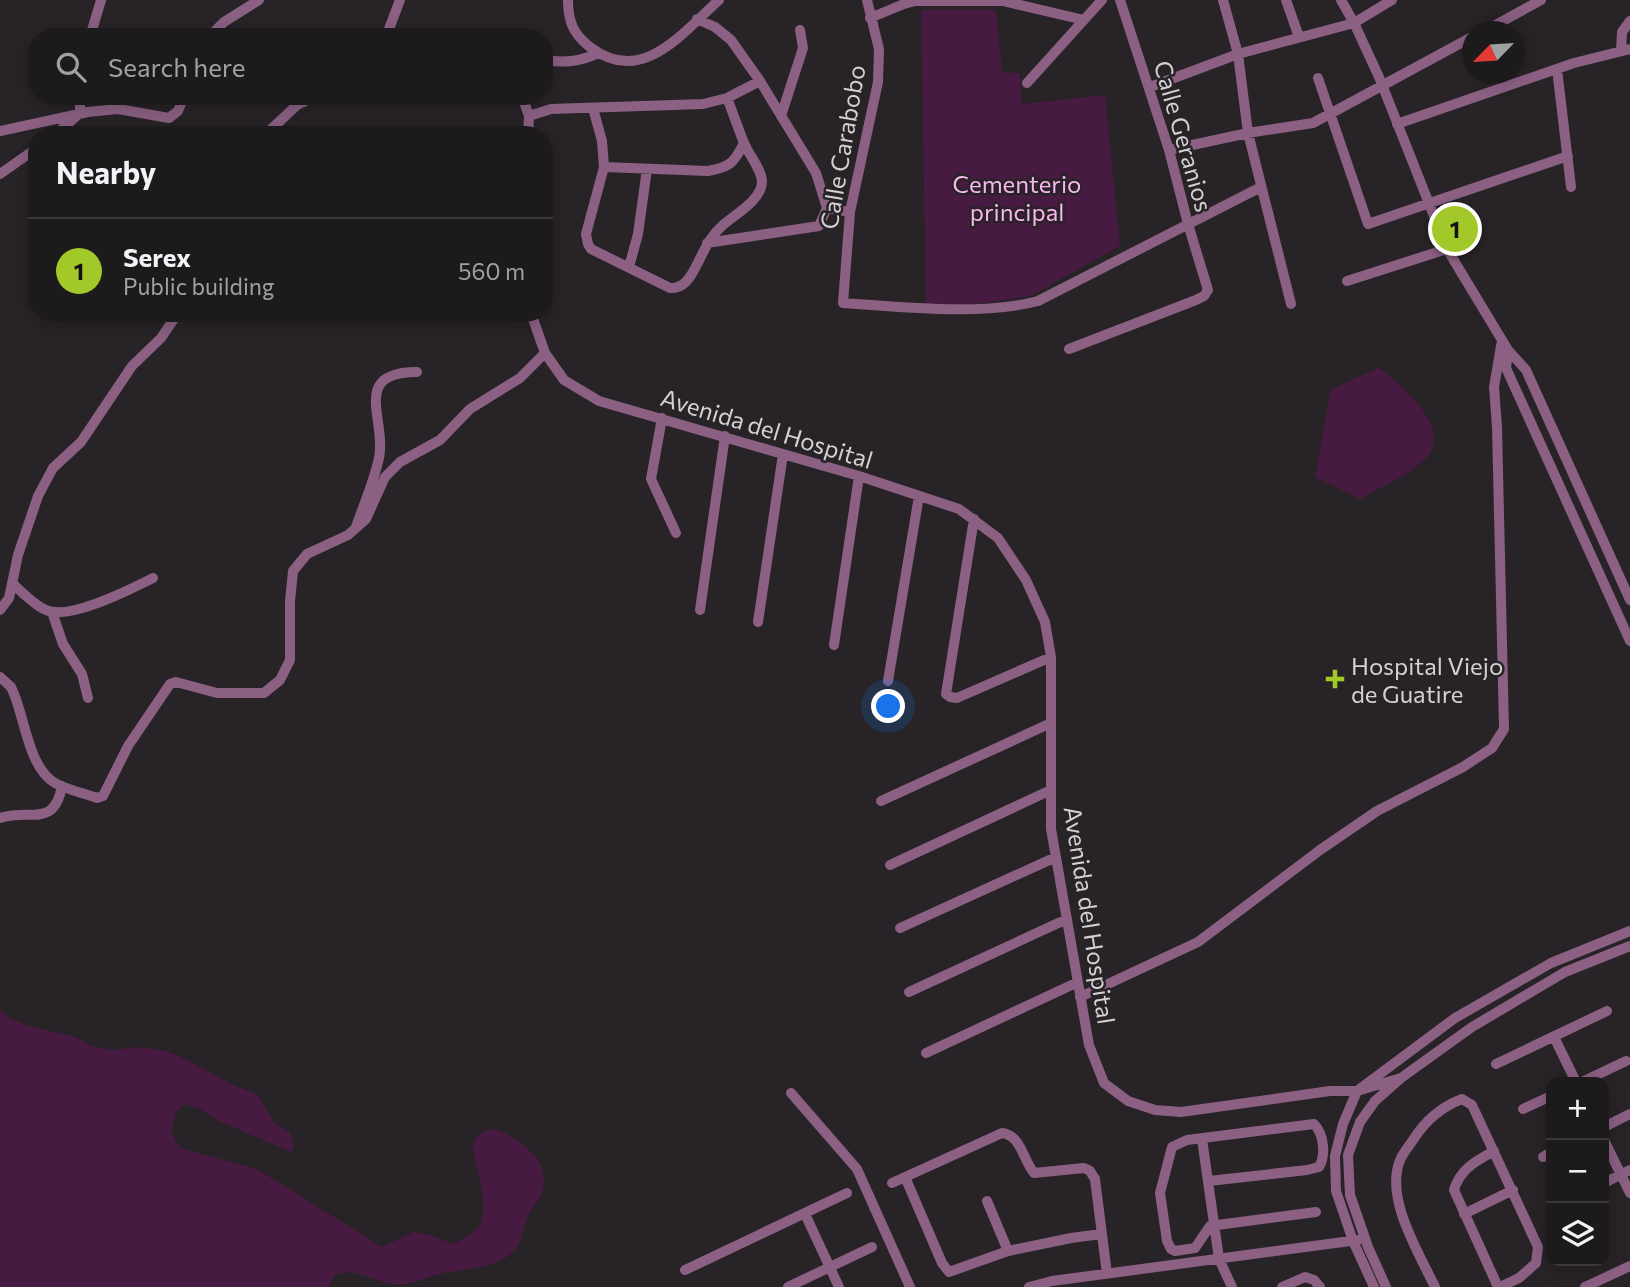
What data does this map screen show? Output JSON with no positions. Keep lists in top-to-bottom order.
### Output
{
  "streets": {
    "street": ["Calle Geranios", "Calle Carabobo", "Avenida del Hospital"]
  },
  "crossings": [
    ["Calle Geranios", "Calle Carabobo"]
  ],
  "parks": ["Cementerio principal"],
  "places": {
    "health": ["Hospital Viejo de Guatire"]
  },
  "north": "bottom left",
  "page": {
    "search": "Search here",
    "heading": "Nearby",
    "pins": "1",
    "list": [
      {
        "mark": "1",
        "name": "Serex",
        "note": "Public building",
        "value": "560 m"
      }
    ],
    "map_buttons": ["+", "−"]
  }
}
